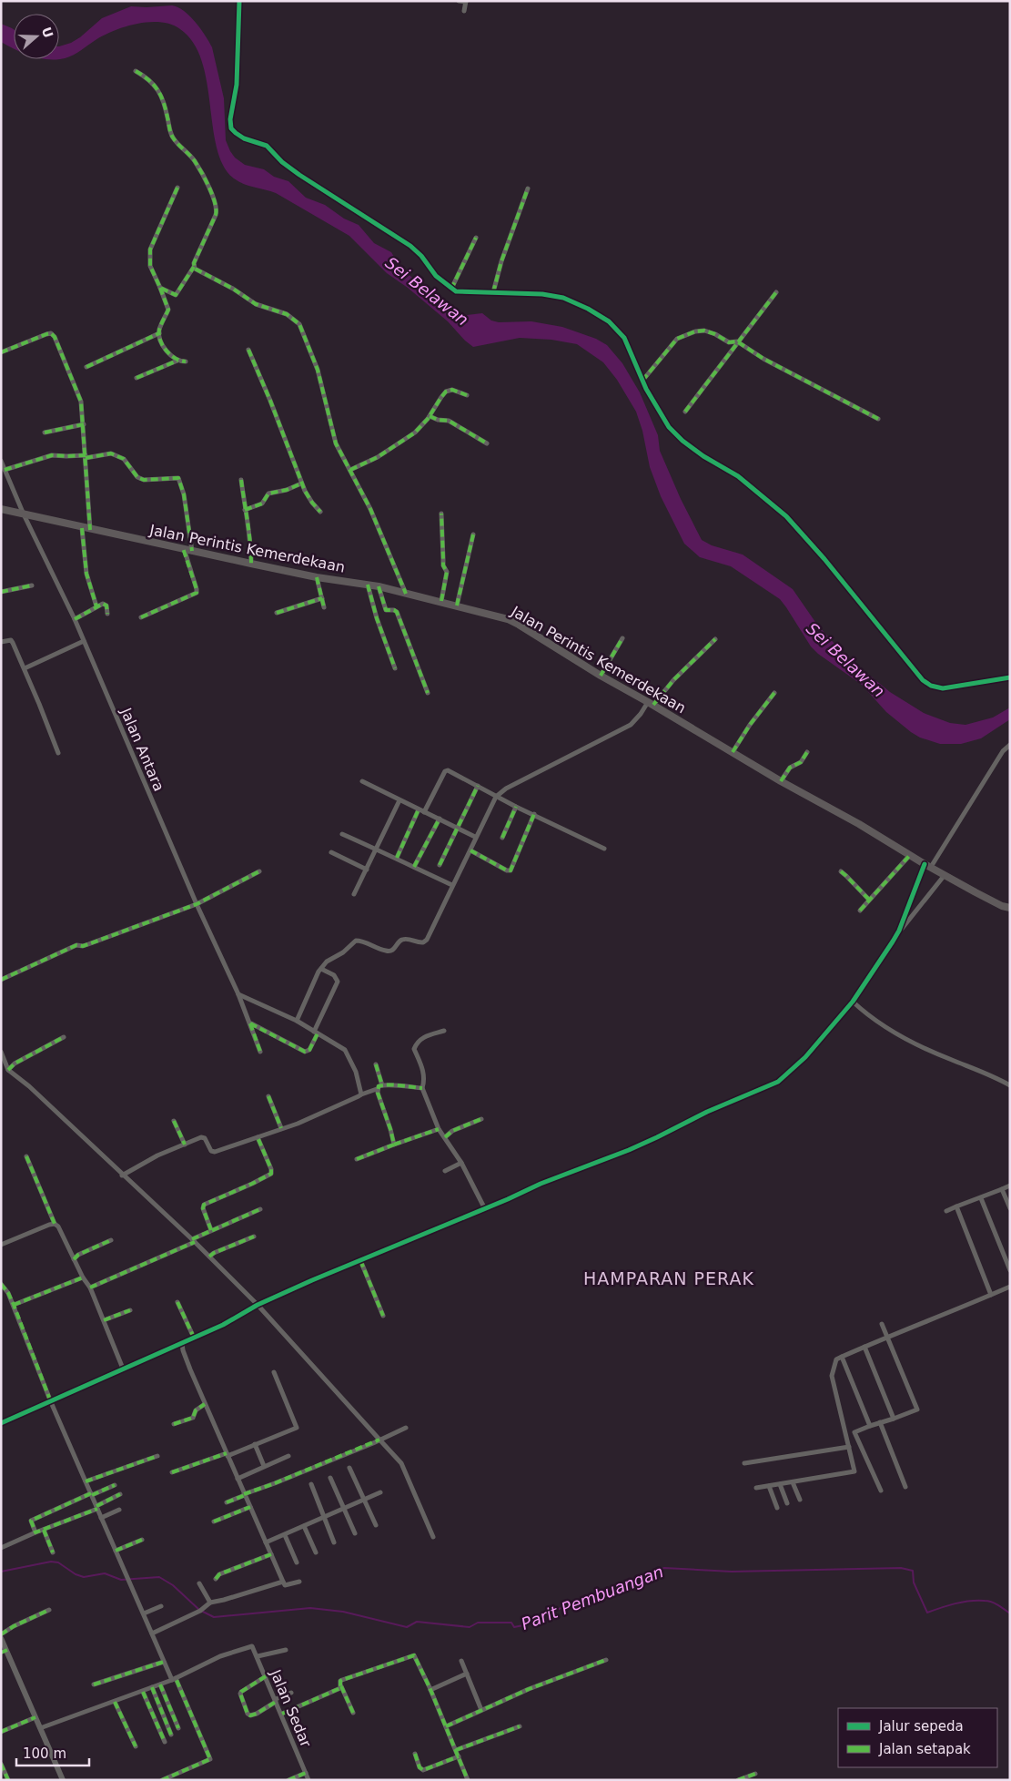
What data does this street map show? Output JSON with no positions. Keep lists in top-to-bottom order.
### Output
{
  "streets": {
    "main road": ["Jalan Perintis Kemerdekaan"],
    "street": ["Jalan Antara", "Jalan Sedar"]
  },
  "crossings": [
    ["Jalan Perintis Kemerdekaan", "Jalan Antara"]
  ],
  "districts": ["HAMPARAN PERAK"],
  "water": ["Sei Belawan", "Parit Pembuangan"],
  "legend": ["Jalur sepeda", "Jalan setapak"],
  "scale_bar": "100 m",
  "north": "right"
}
